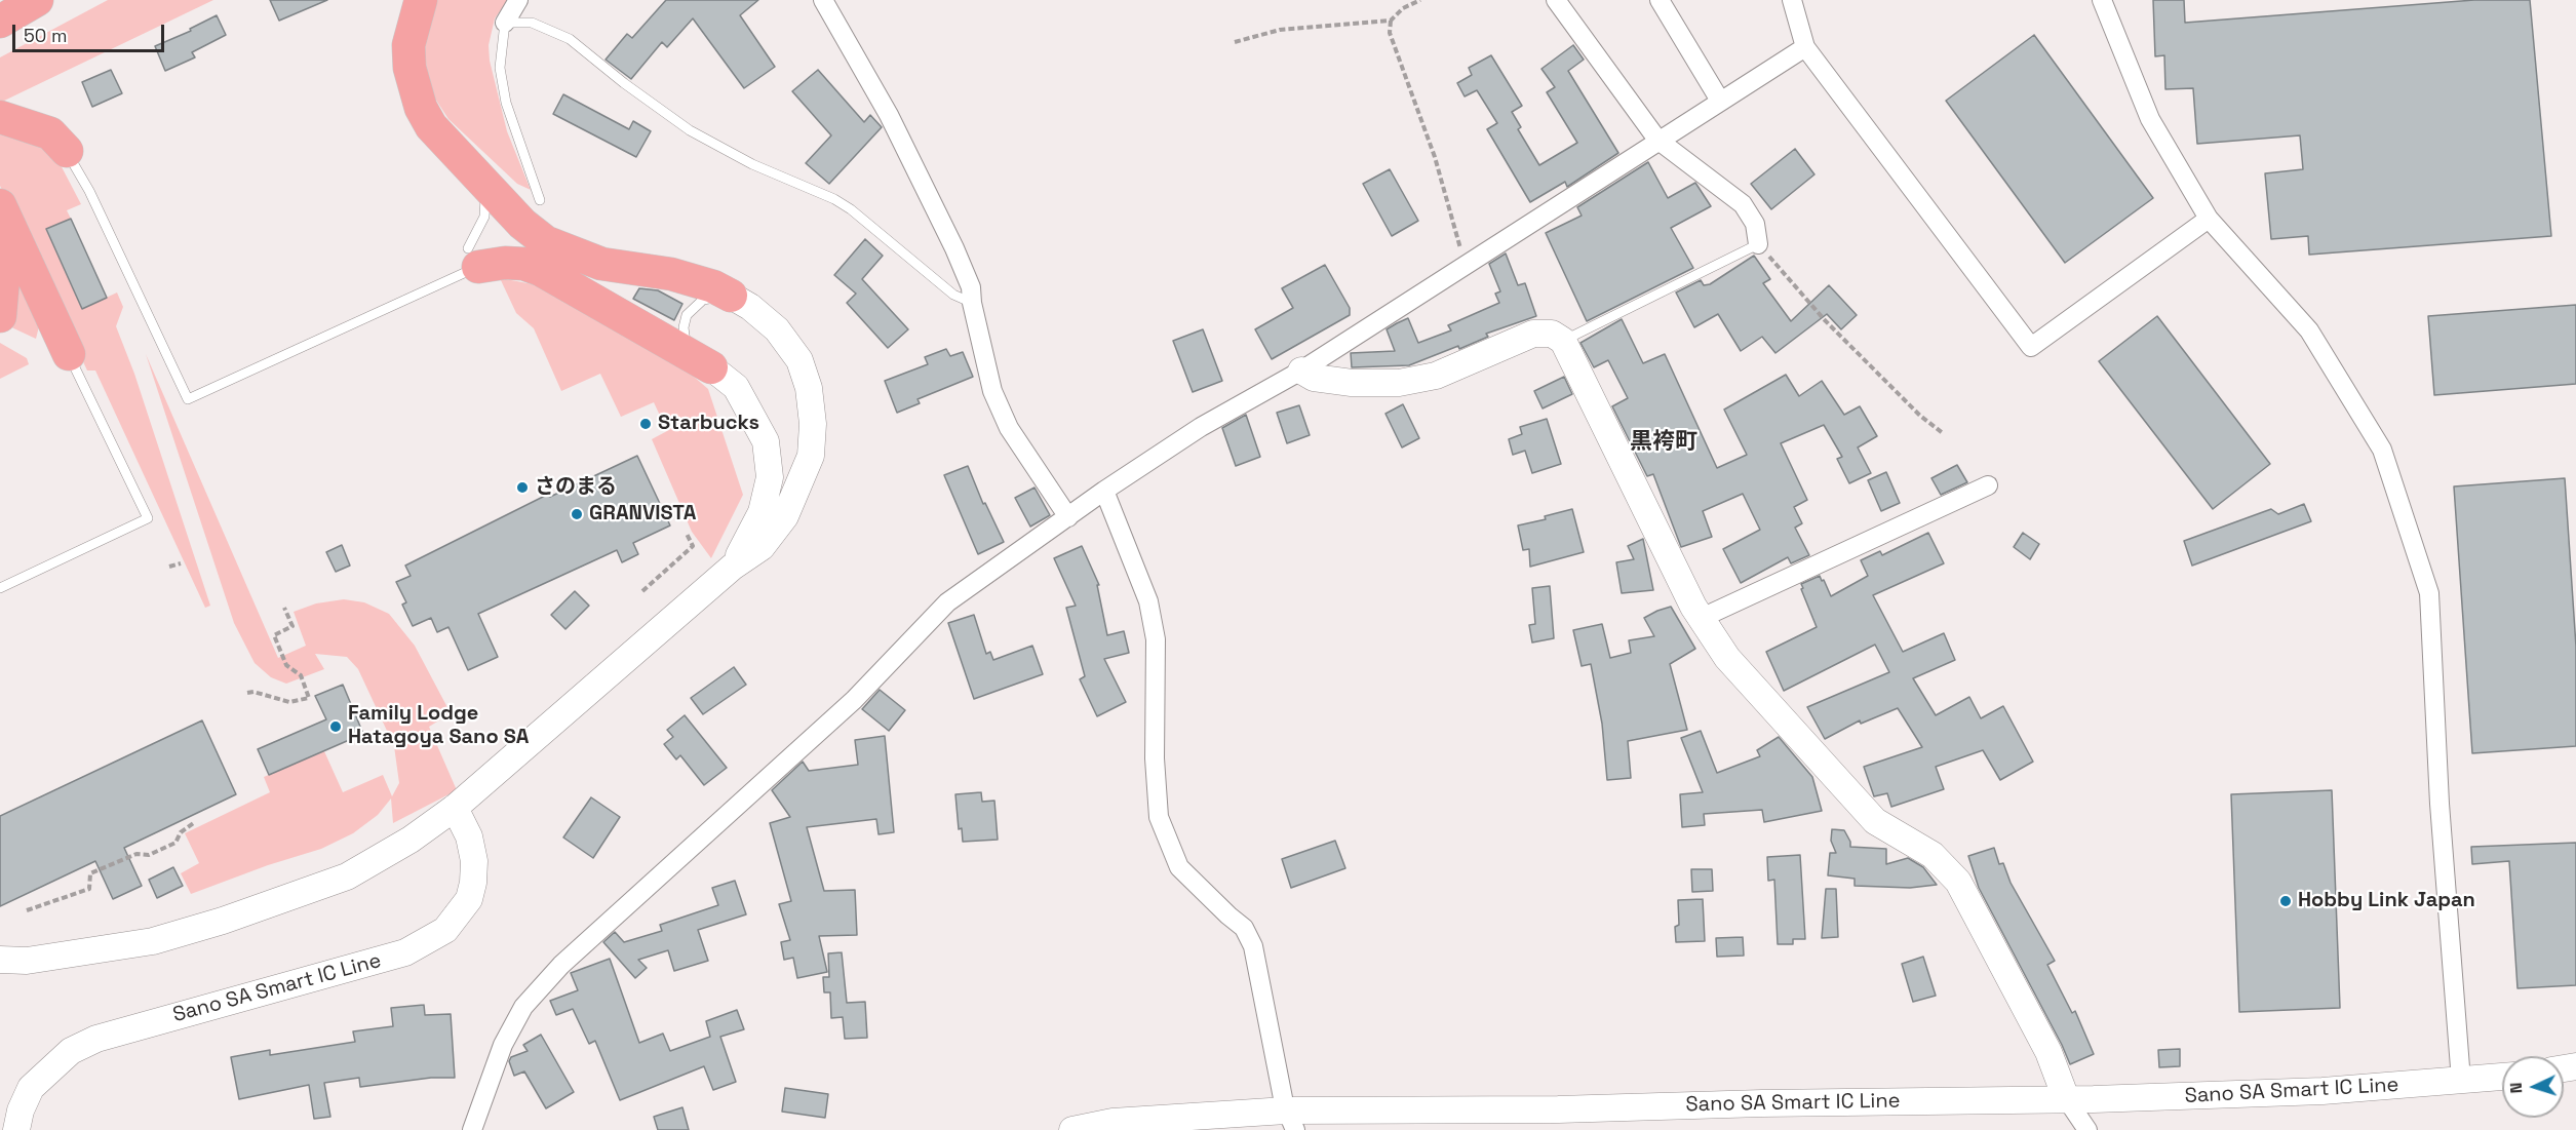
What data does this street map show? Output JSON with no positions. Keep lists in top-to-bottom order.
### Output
{
  "streets": {
    "main road": ["Sano SA Smart IC Line"]
  },
  "districts": ["黒袴町"],
  "places": [
    "Starbucks",
    "さのまる",
    "GRANVISTA",
    "Family Lodge Hatagoya Sano SA",
    "Hobby Link Japan"
  ],
  "scale_bar": "50 m",
  "north": "left"
}
